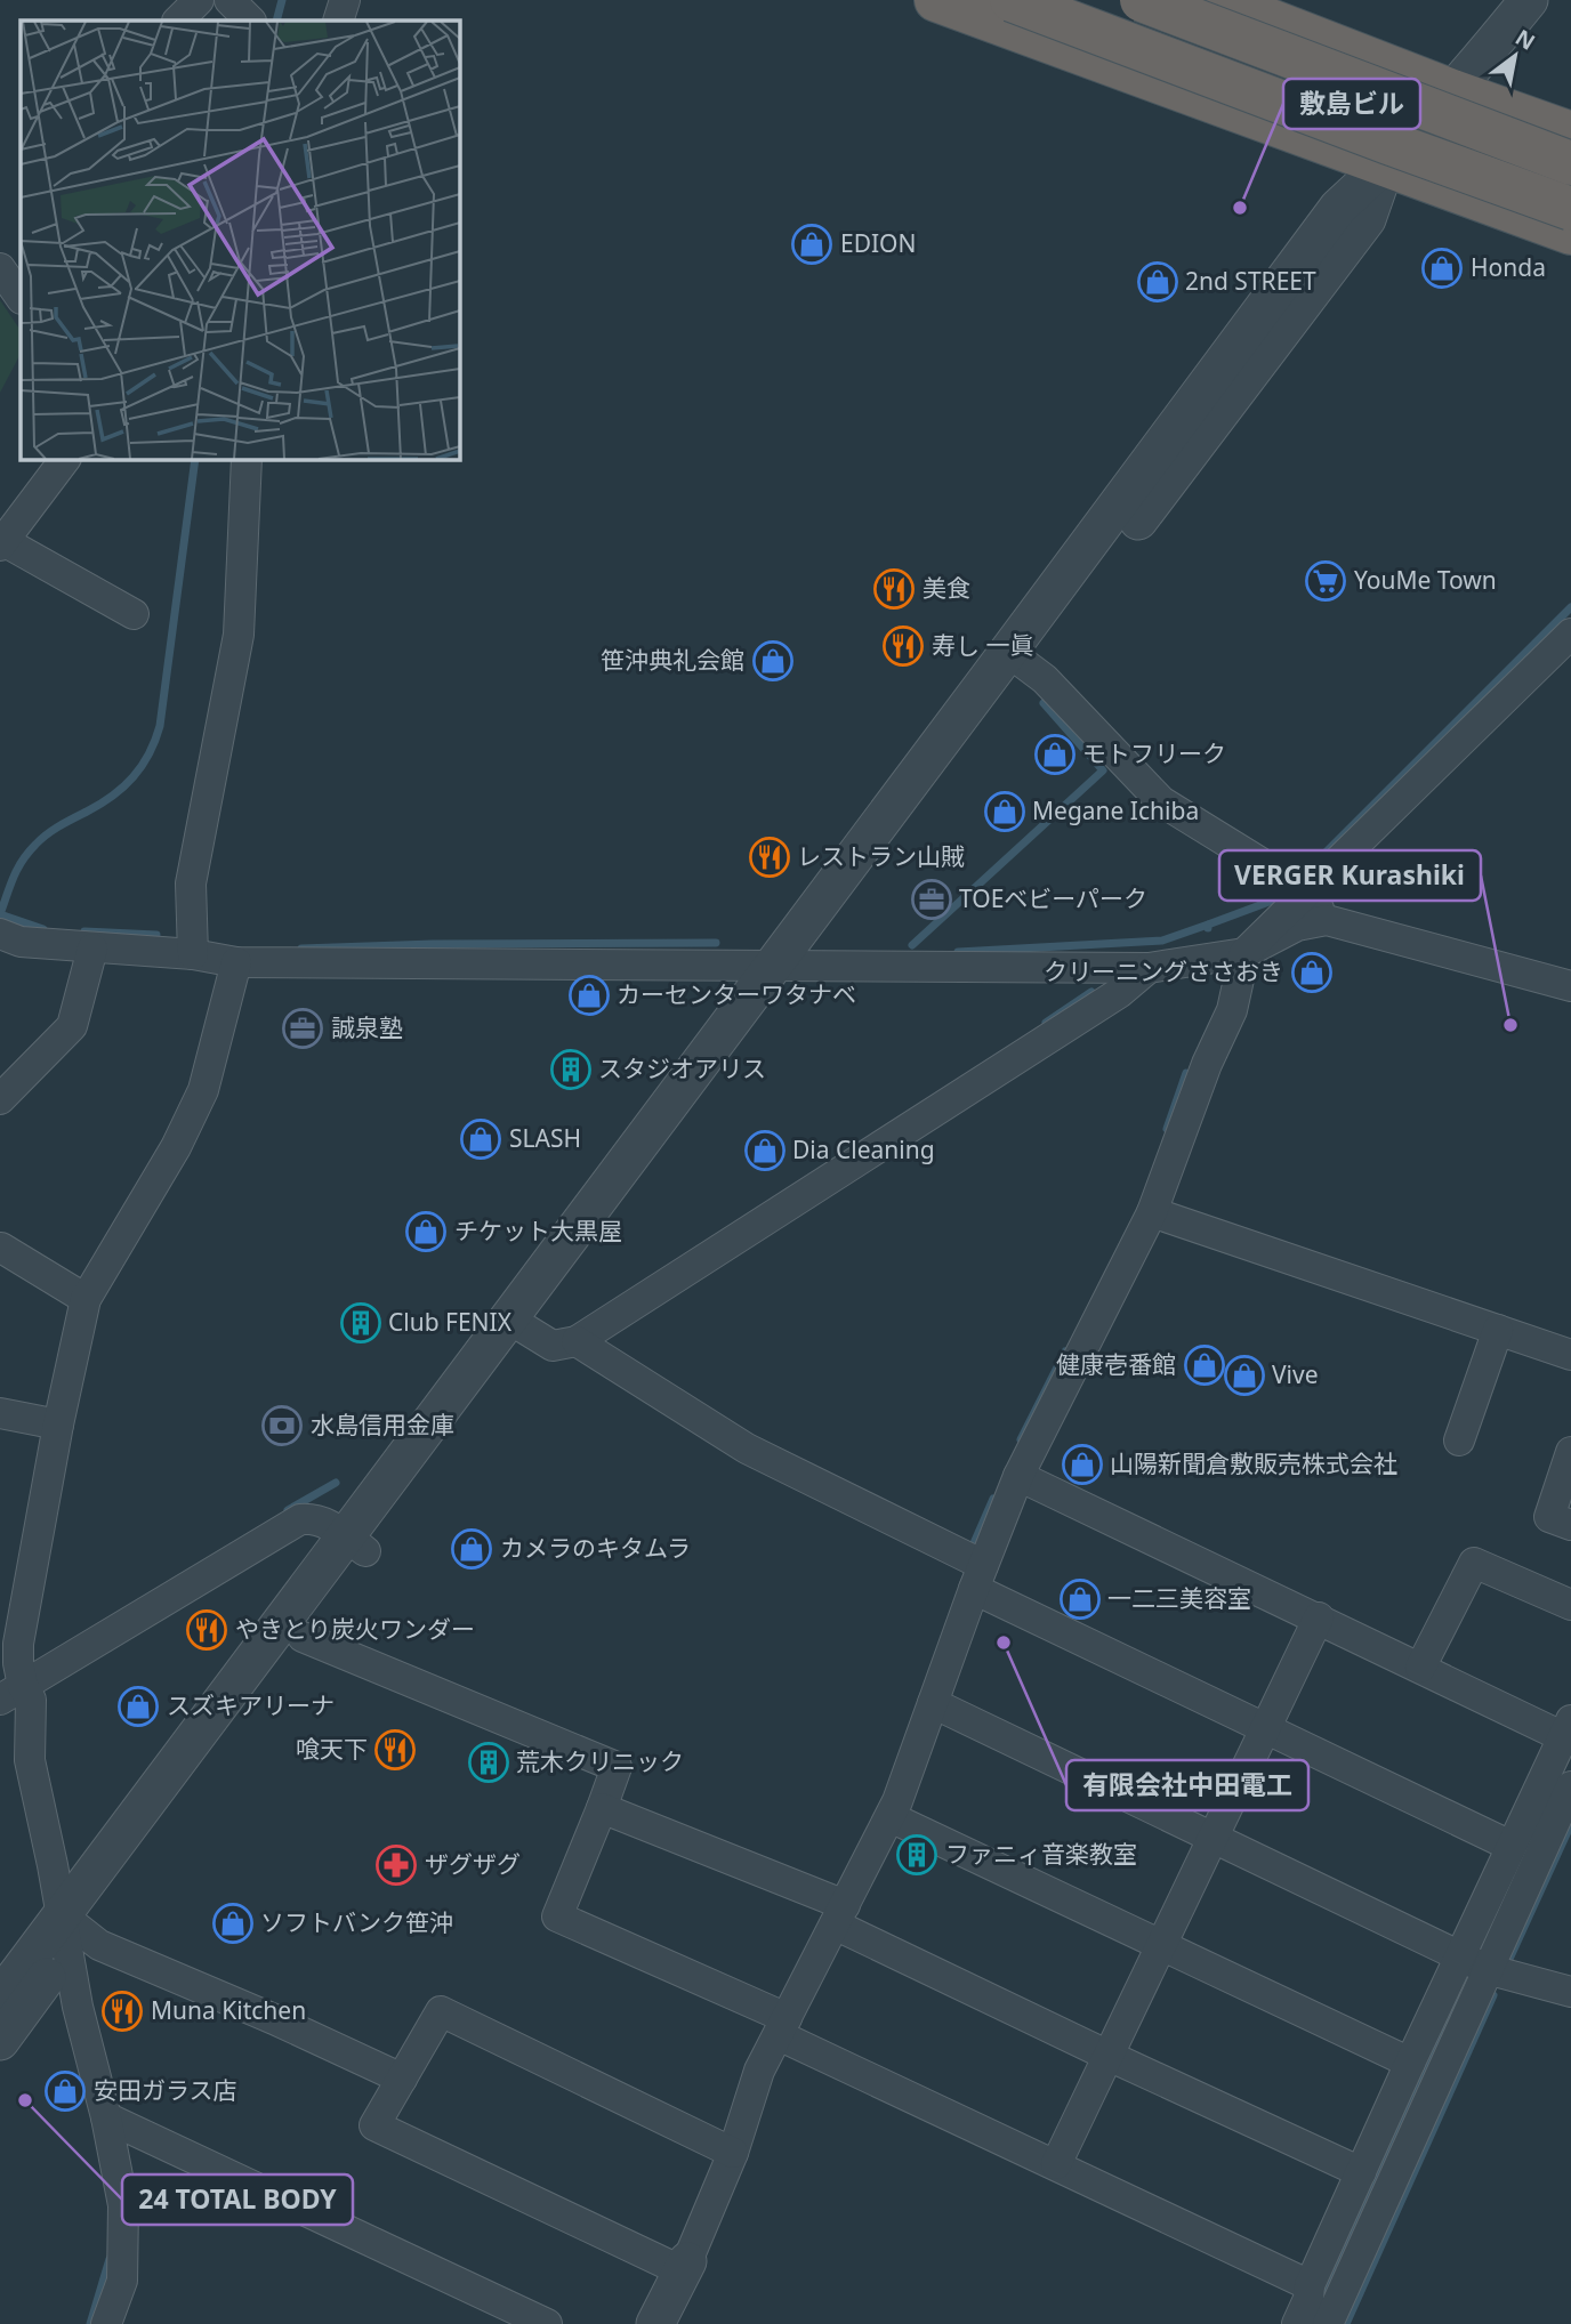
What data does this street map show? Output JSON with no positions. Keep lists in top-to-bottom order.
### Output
{
  "places": {
    "other": [
      "敷島ビル",
      "VERGER Kurashiki",
      "有限会社中田電工",
      "24 TOTAL BODY"
    ],
    "shop": [
      "EDION",
      "Honda",
      "2nd STREET",
      "笹沖典礼会館",
      "モトフリーク",
      "Megane Ichiba",
      "クリーニングささおき",
      "カーセンターワタナベ",
      "SLASH",
      "Dia Cleaning",
      "チケット大黒屋",
      "健康壱番館",
      "Vive",
      "山陽新聞倉敷販売株式会社",
      "カメラのキタムラ",
      "一二三美容室",
      "スズキアリーナ",
      "ソフトバンク笹沖",
      "安田ガラス店"
    ],
    "supermarket": ["YouMe Town"],
    "restaurant": [
      "美食",
      "寿し 一眞",
      "レストラン山賊",
      "やきとり炭火ワンダー",
      "喰天下",
      "Muna Kitchen"
    ],
    "office": ["TOEベビーパーク", "誠泉塾"],
    "building": [
      "スタジオアリス",
      "Club FENIX",
      "荒木クリニック",
      "ファニィ音楽教室"
    ],
    "bank": ["水島信用金庫"],
    "pharmacy": ["ザグザグ"]
  },
  "north": "top right"
}
